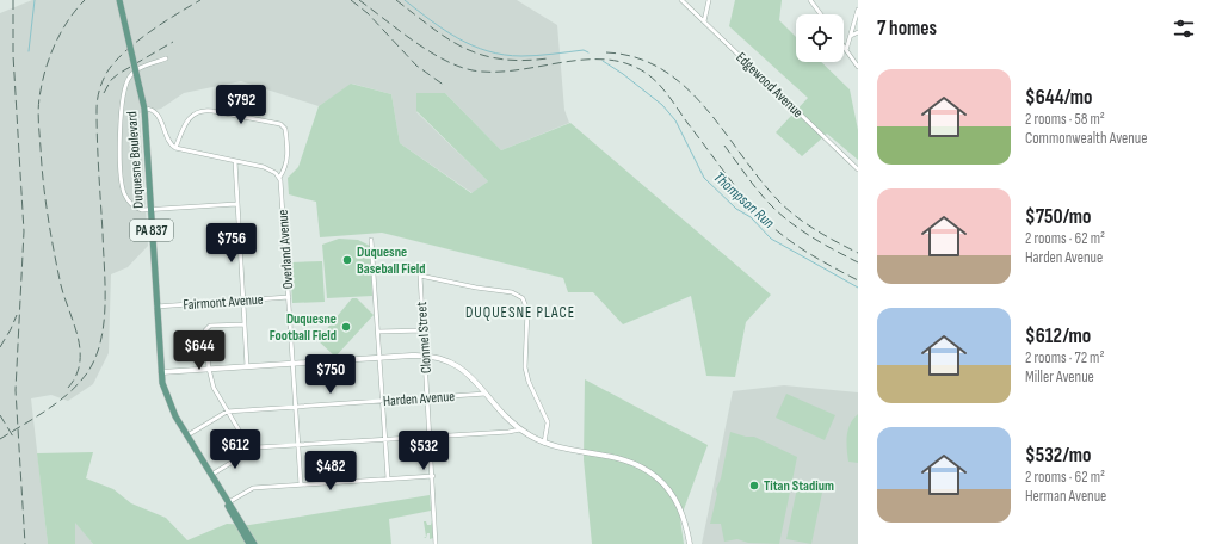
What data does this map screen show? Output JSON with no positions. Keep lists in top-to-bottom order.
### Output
{
  "streets": {
    "main road": ["Duquesne Boulevard", "PA 837"],
    "street": [
      "Edgewood Avenue",
      "Overland Avenue",
      "Fairmont Avenue",
      "Clonmel Street",
      "Harden Avenue"
    ]
  },
  "crossings": [
    ["Duquesne Boulevard", "Fairmont Avenue"],
    ["Duquesne Boulevard", "Harden Avenue"],
    ["Overland Avenue", "Fairmont Avenue"],
    ["Overland Avenue", "Harden Avenue"],
    ["Clonmel Street", "Harden Avenue"]
  ],
  "districts": ["DUQUESNE PLACE"],
  "water": ["Thompson Run"],
  "places": ["Duquesne Baseball Field", "Duquesne Football Field", "Titan Stadium"],
  "page": {
    "heading": "7 homes",
    "list": [
      {
        "name": "$644/mo",
        "note": "2 rooms · 58 m² · Commonwealth Avenue"
      },
      {
        "name": "$750/mo",
        "note": "2 rooms · 62 m² · Harden Avenue"
      },
      {
        "name": "$612/mo",
        "note": "2 rooms · 72 m² · Miller Avenue"
      },
      {
        "name": "$532/mo",
        "note": "2 rooms · 62 m² · Herman Avenue"
      }
    ],
    "price": [
      "$792",
      "$756",
      "$644",
      "$750",
      "$612",
      "$532",
      "$482"
    ]
  }
}
